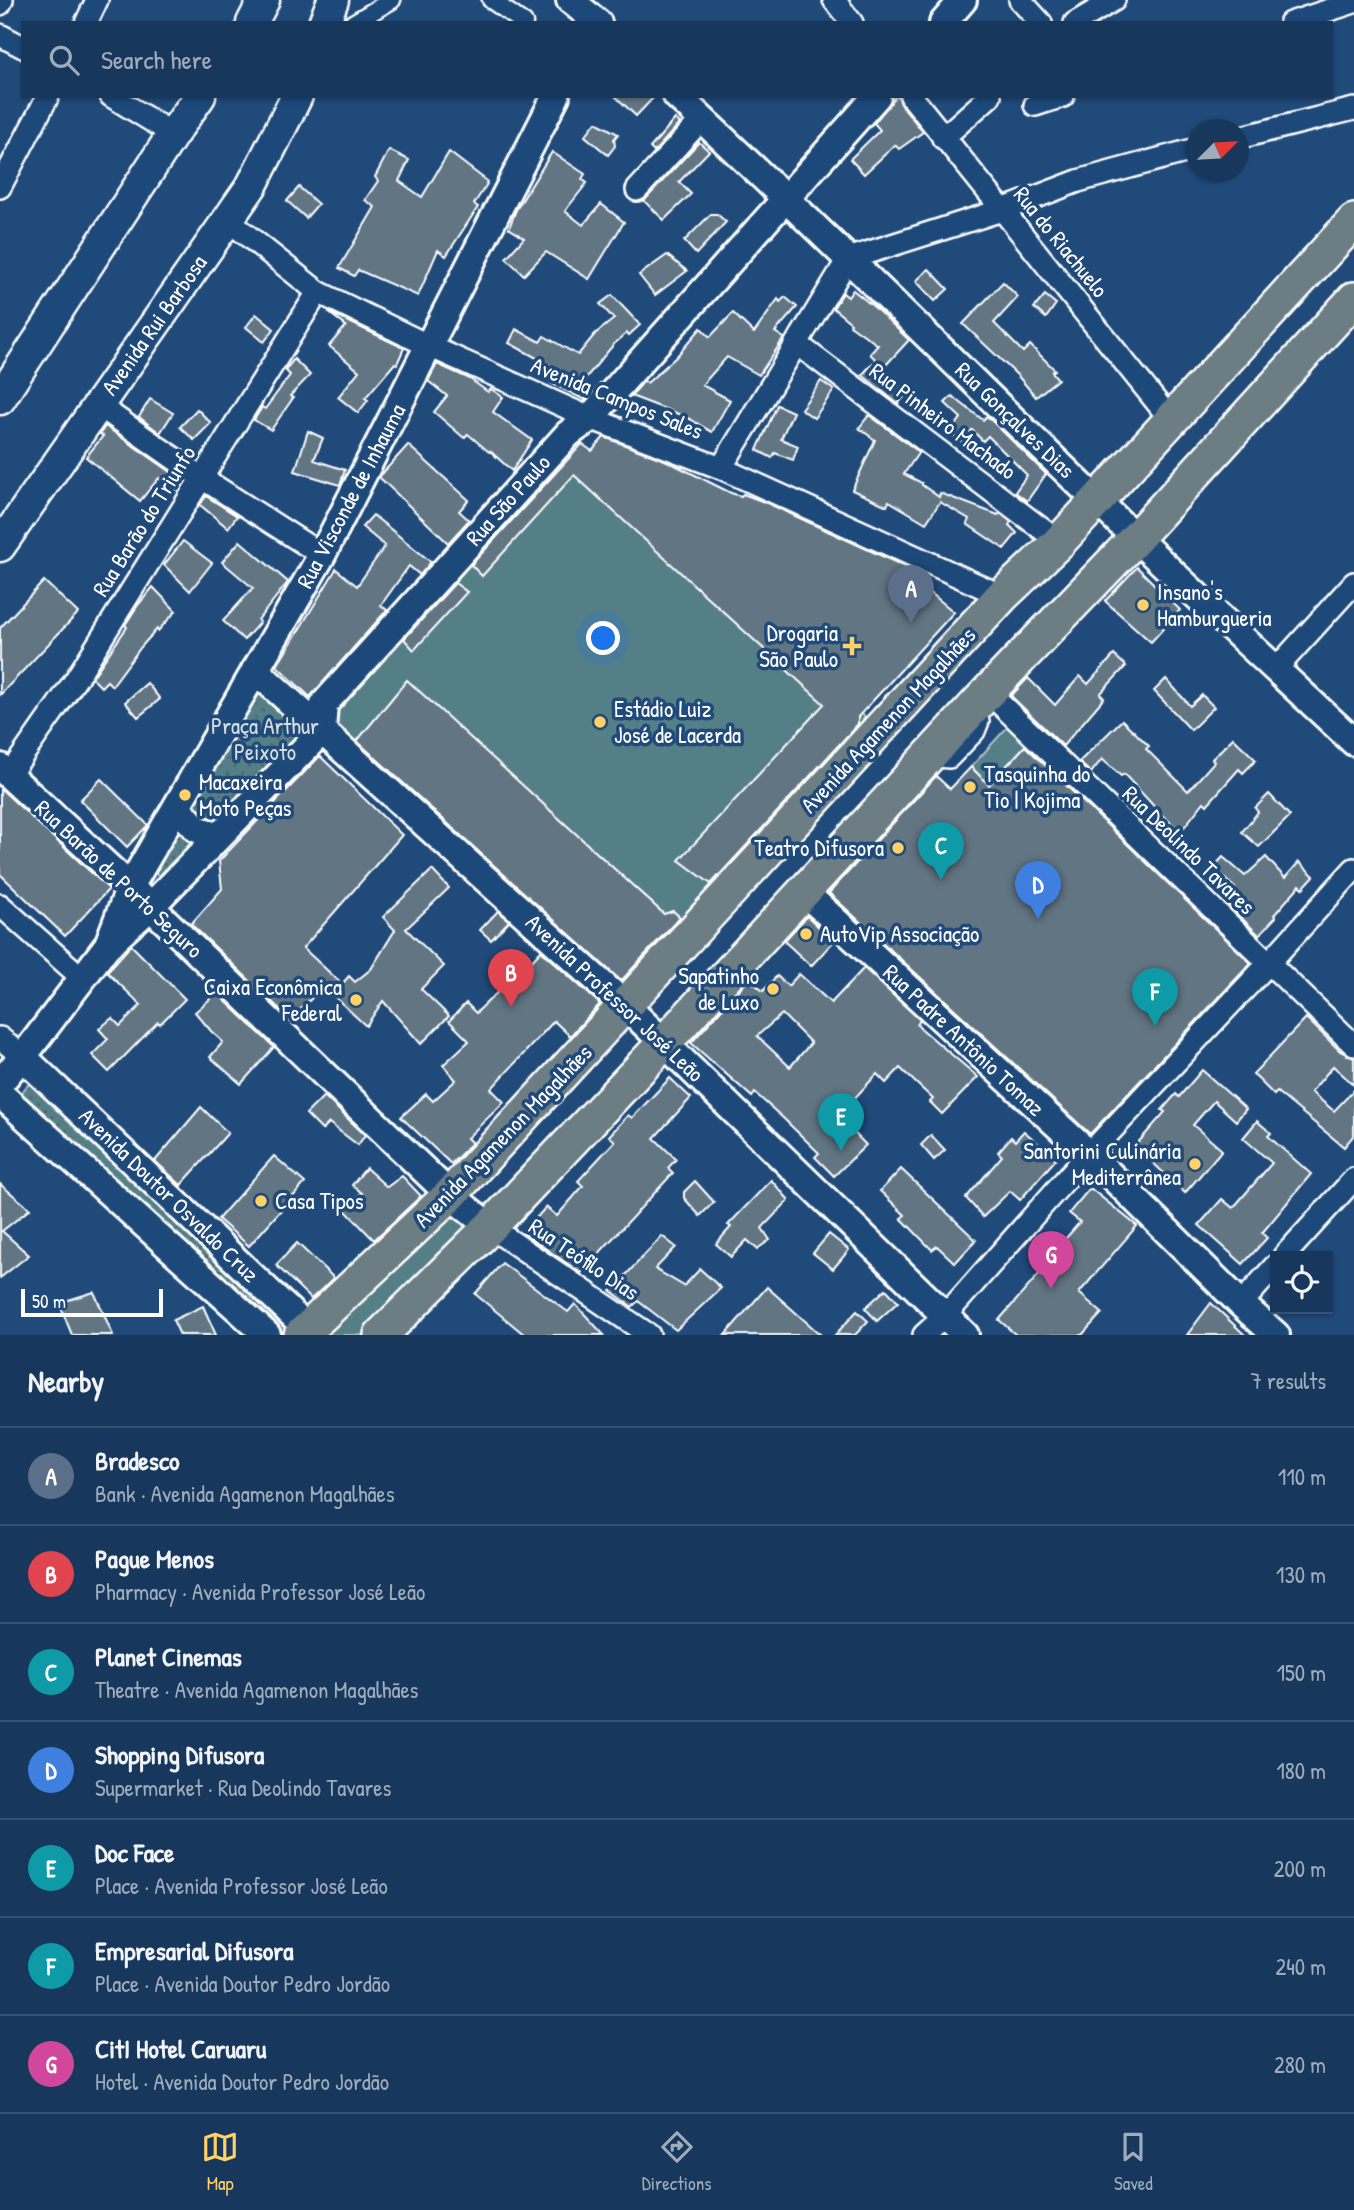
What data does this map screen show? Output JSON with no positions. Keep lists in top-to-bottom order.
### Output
{
  "streets": {
    "main road": ["Avenida Rui Barbosa", "Avenida Agamenon Magalhães"],
    "street": [
      "Rua do Riachuelo",
      "Avenida Campos Sales",
      "Rua Gonçalves Dias",
      "Rua Pinheiro Machado",
      "Rua Visconde de Inhauma",
      "Rua São Paulo",
      "Rua Barão do Triunfo",
      "Rua Deolindo Tavares",
      "Rua Barão de Porto Seguro",
      "Avenida Professor José Leão",
      "Rua Padre Antônio Tomaz",
      "Avenida Doutor Osvaldo Cruz",
      "Rua Teófilo Dias"
    ]
  },
  "crossings": [
    ["Rua do Riachuelo", "Avenida Agamenon Magalhães"],
    ["Avenida Rui Barbosa", "Avenida Campos Sales"],
    ["Avenida Campos Sales", "Rua Visconde de Inhauma"],
    ["Avenida Campos Sales", "Rua São Paulo"],
    ["Avenida Campos Sales", "Rua Barão do Triunfo"],
    ["Avenida Campos Sales", "Avenida Agamenon Magalhães"],
    ["Rua Gonçalves Dias", "Rua São Paulo"],
    ["Rua Gonçalves Dias", "Avenida Agamenon Magalhães"],
    ["Rua Pinheiro Machado", "Avenida Agamenon Magalhães"],
    ["Rua Visconde de Inhauma", "Rua Barão de Porto Seguro"],
    ["Rua Visconde de Inhauma", "Avenida Professor José Leão"],
    ["Rua São Paulo", "Avenida Professor José Leão"],
    ["Rua Barão do Triunfo", "Rua Barão de Porto Seguro"],
    ["Avenida Agamenon Magalhães", "Rua Barão de Porto Seguro"],
    ["Avenida Agamenon Magalhães", "Avenida Professor José Leão"],
    ["Avenida Agamenon Magalhães", "Avenida Doutor Osvaldo Cruz"],
    ["Rua Barão de Porto Seguro", "Rua Teófilo Dias"]
  ],
  "parks": ["Praça Arthur Peixoto"],
  "places": {
    "other": [
      "Insano's Hamburgueria",
      "Estádio Luiz José de Lacerda",
      "Tasquinha do Tio | Kojima",
      "Macaxeira Moto Peças",
      "Teatro Difusora",
      "AutoVip Associação",
      "Sapatinho de Luxo",
      "Caixa Econômica Federal",
      "Santorini Culinária Mediterrânea",
      "Casa Tipos"
    ],
    "health": ["Drogaria São Paulo"]
  },
  "scale_bar": "50 m",
  "north": "top right",
  "page": {
    "search": "Search here",
    "pins": [
      "A",
      "C",
      "D",
      "B",
      "F",
      "E",
      "G"
    ],
    "scale": "50 m",
    "heading": ["Nearby", "7 results"],
    "list": [
      {
        "mark": "A",
        "name": "Bradesco",
        "note": "Bank · Avenida Agamenon Magalhães",
        "value": "110 m"
      },
      {
        "mark": "B",
        "name": "Pague Menos",
        "note": "Pharmacy · Avenida Professor José Leão",
        "value": "130 m"
      },
      {
        "mark": "C",
        "name": "Planet Cinemas",
        "note": "Theatre · Avenida Agamenon Magalhães",
        "value": "150 m"
      },
      {
        "mark": "D",
        "name": "Shopping Difusora",
        "note": "Supermarket · Rua Deolindo Tavares",
        "value": "180 m"
      },
      {
        "mark": "E",
        "name": "Doc Face",
        "note": "Place · Avenida Professor José Leão",
        "value": "200 m"
      },
      {
        "mark": "F",
        "name": "Empresarial Difusora",
        "note": "Place · Avenida Doutor Pedro Jordão",
        "value": "240 m"
      },
      {
        "mark": "G",
        "name": "CitI Hotel Caruaru",
        "note": "Hotel · Avenida Doutor Pedro Jordão",
        "value": "280 m"
      }
    ],
    "nav": ["Map", "Directions", "Saved"]
  }
}
